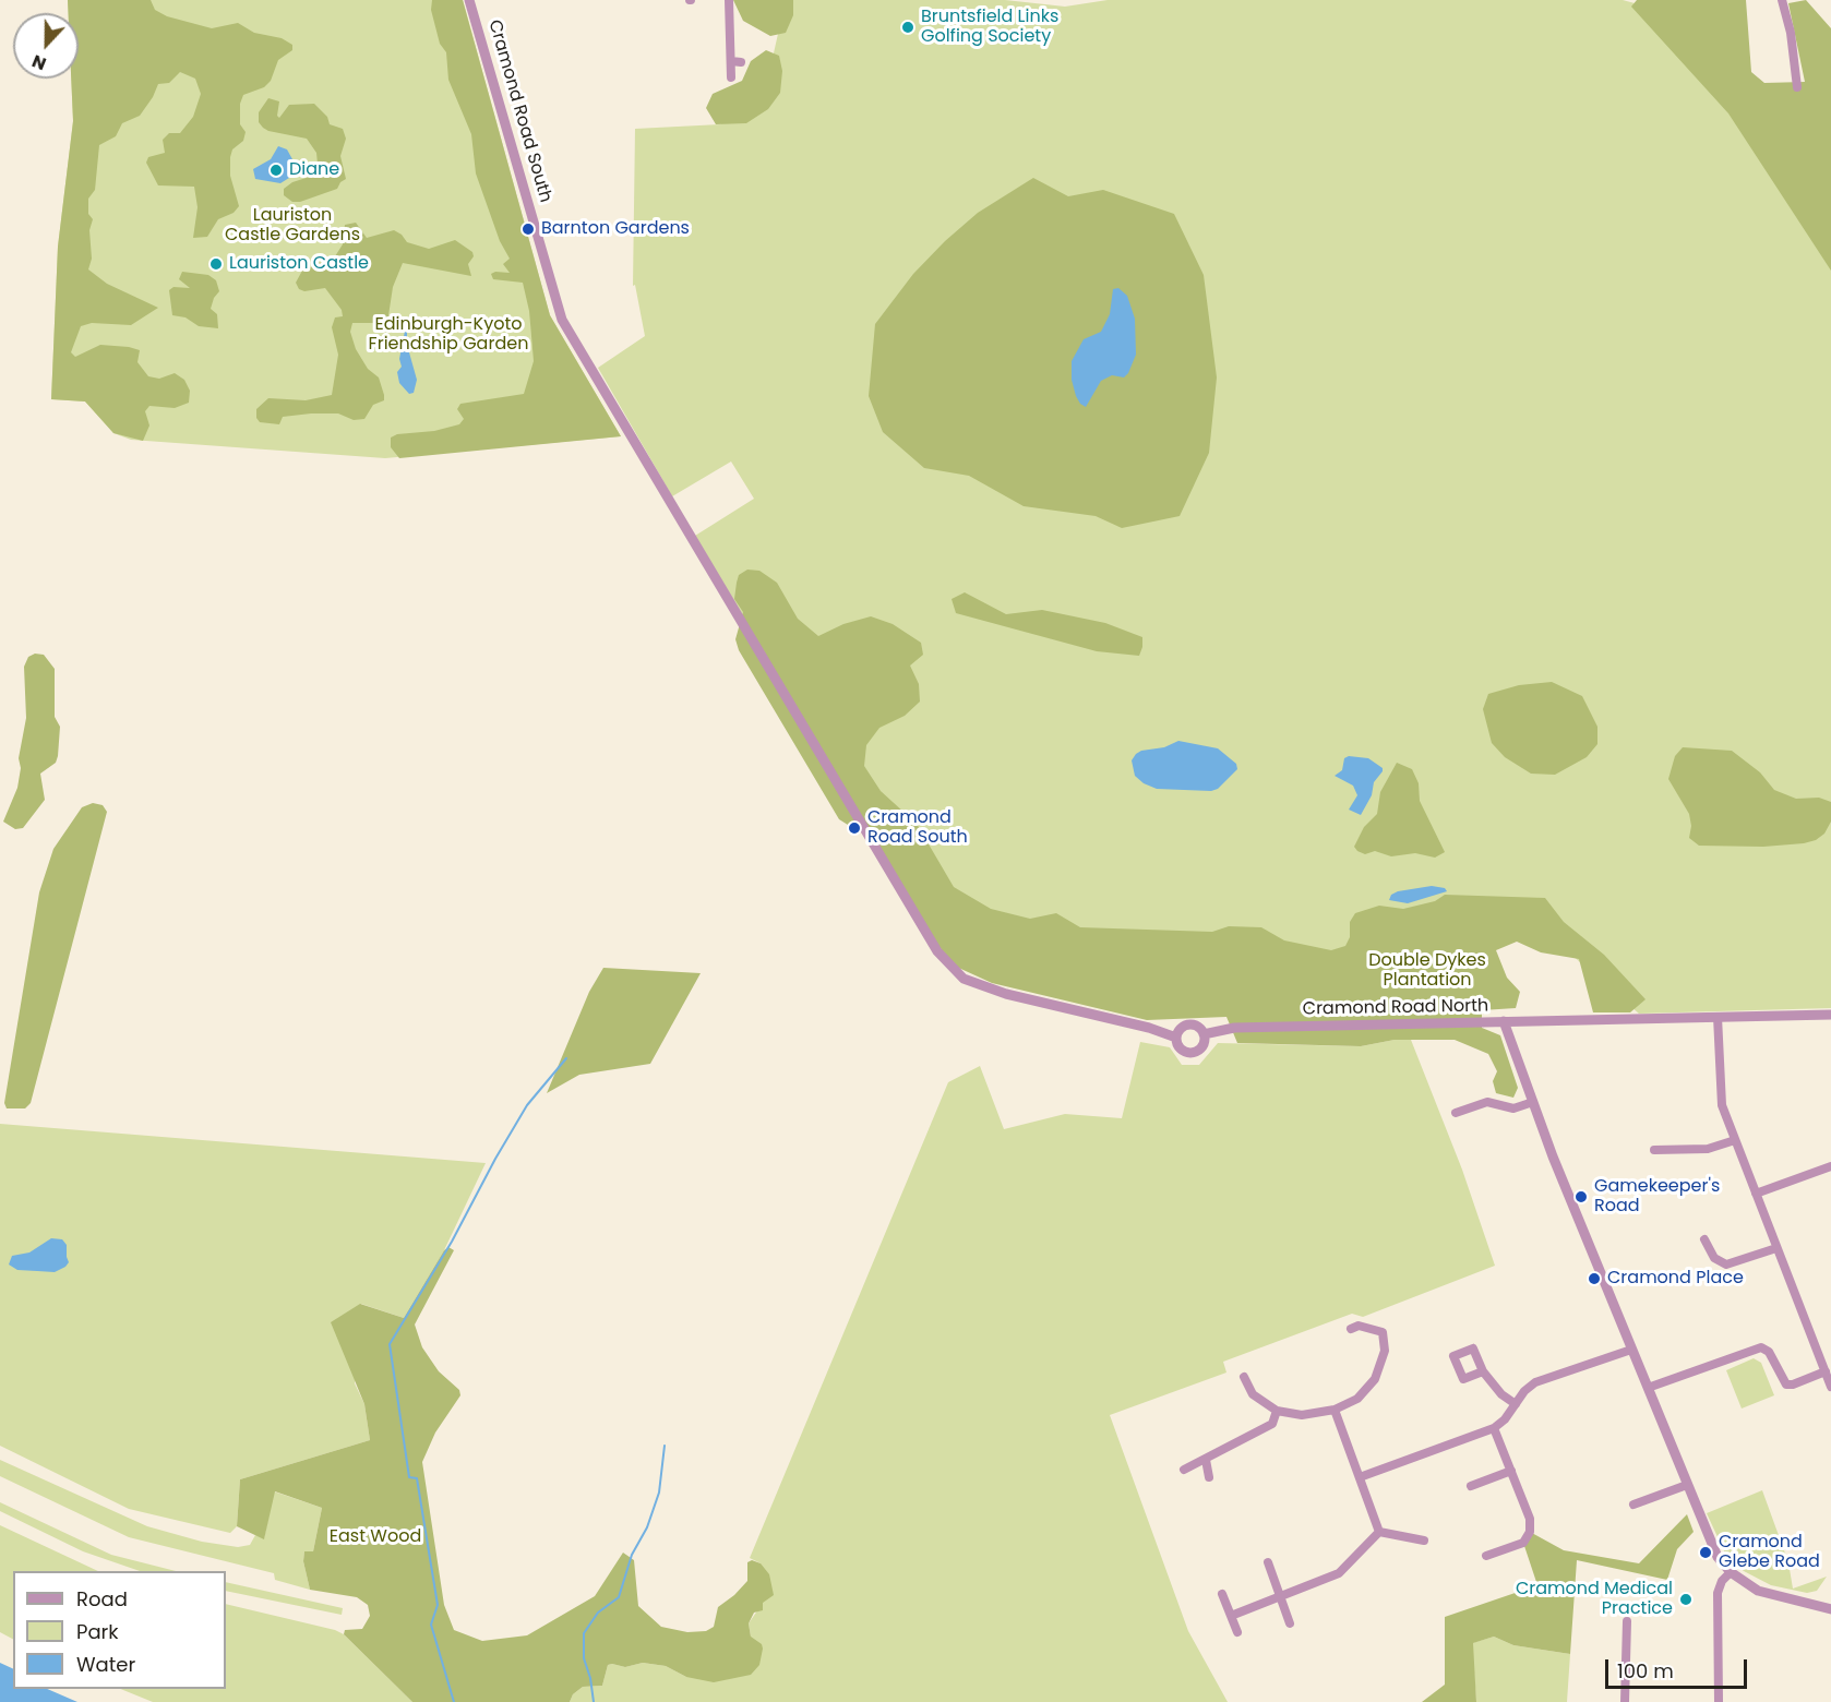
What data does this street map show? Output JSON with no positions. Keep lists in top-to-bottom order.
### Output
{
  "streets": {
    "street": ["Cramond Road South", "Cramond Road North"]
  },
  "crossings": [
    ["Cramond Road South", "Cramond Road North"]
  ],
  "parks": [
    "Lauriston Castle Gardens",
    "Edinburgh-Kyoto Friendship Garden",
    "Double Dykes Plantation",
    "East Wood"
  ],
  "places": [
    "Bruntsfield Links Golfing Society",
    "Diane",
    "Barnton Gardens",
    "Lauriston Castle",
    "Cramond Road South",
    "Gamekeeper's Road",
    "Cramond Place",
    "Cramond Glebe Road",
    "Cramond Medical Practice"
  ],
  "legend": ["Road", "Park", "Water"],
  "scale_bar": "100 m",
  "north": "bottom"
}
